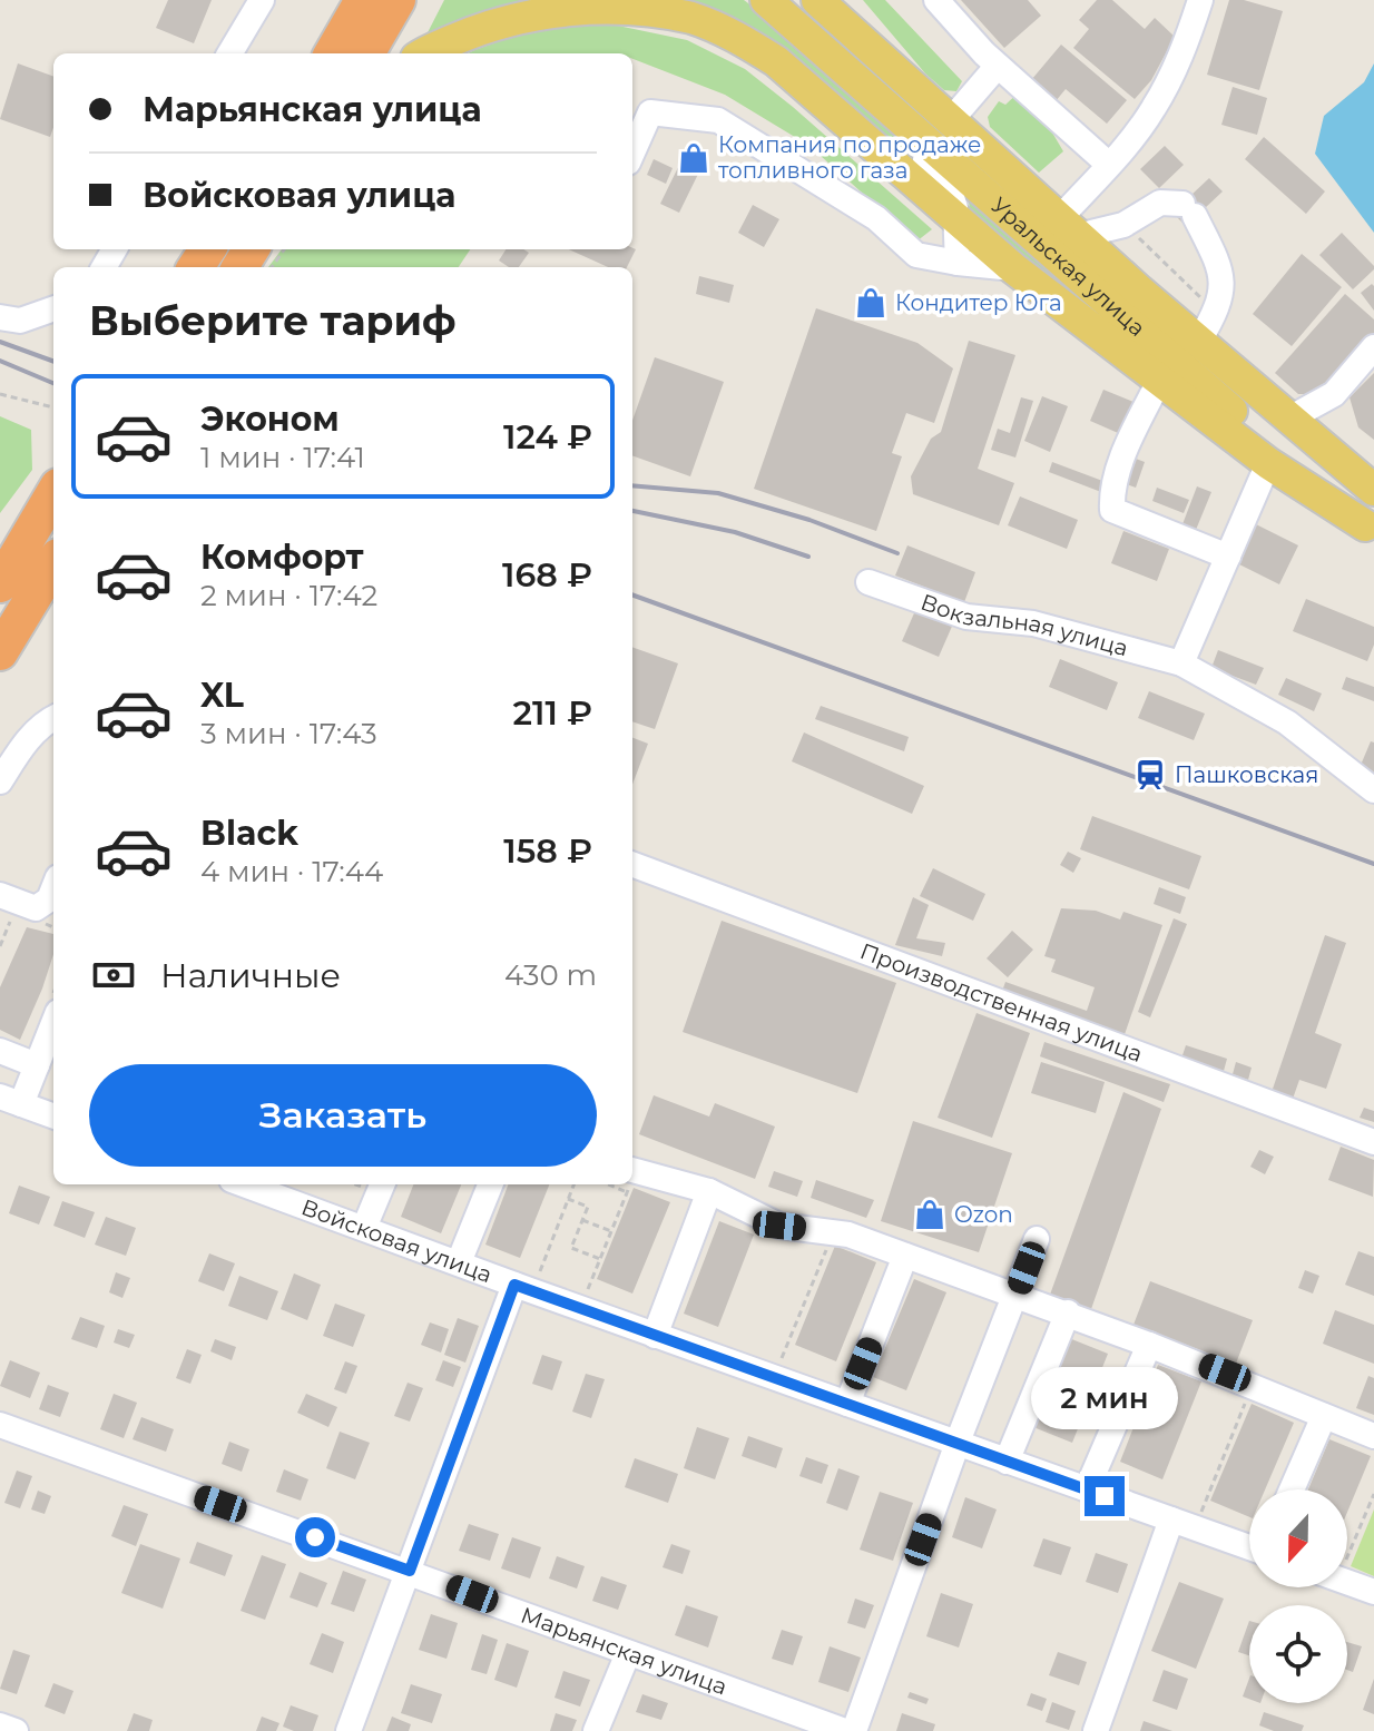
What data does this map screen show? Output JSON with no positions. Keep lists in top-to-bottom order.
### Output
{
  "streets": {
    "main road": ["Уральская улица"],
    "street": [
      "Вокзальная улица",
      "Производственная улица",
      "Войсковая улица",
      "Марьянская улица"
    ]
  },
  "places": {
    "shop": ["Компания по продаже топливного газа", "Кондитер Юга", "Ozon"],
    "station": ["Пашковская"]
  },
  "north": "bottom",
  "page": {
    "banner": ["Марьянская улица", "Войсковая улица"],
    "heading": "Выберите тариф",
    "list": [
      {
        "name": "Эконом",
        "note": "1 мин · 17:41",
        "value": "124 ₽"
      },
      {
        "name": "Комфорт",
        "note": "2 мин · 17:42",
        "value": "168 ₽"
      },
      {
        "name": "XL",
        "note": "3 мин · 17:43",
        "value": "211 ₽"
      },
      {
        "name": "Black",
        "note": "4 мин · 17:44",
        "value": "158 ₽"
      }
    ],
    "pay": ["Наличные", "430 m"],
    "buttons": "Заказать",
    "bubble": "2 мин"
  }
}
